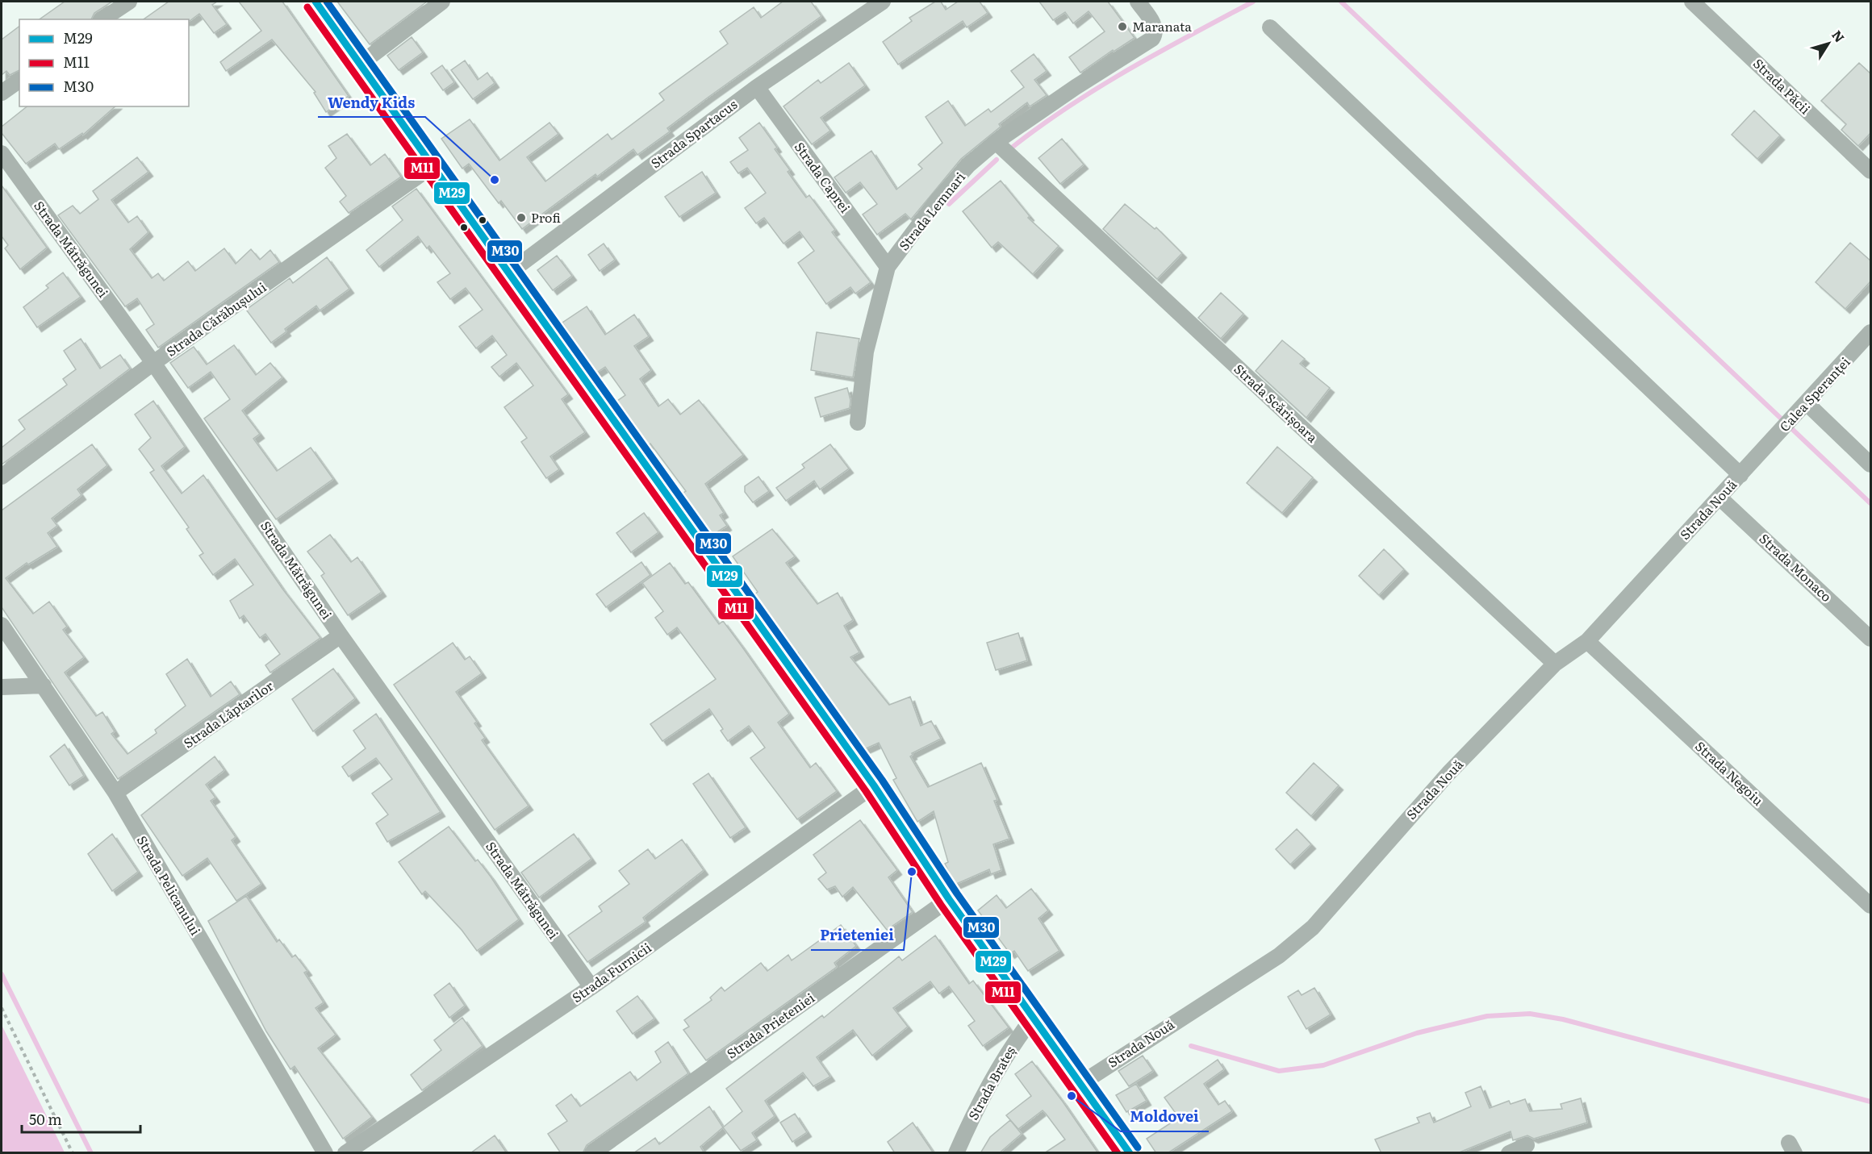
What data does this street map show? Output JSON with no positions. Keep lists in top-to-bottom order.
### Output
{
  "streets": {
    "street": [
      "Strada Păcii",
      "Strada Spartacus",
      "Strada Caprei",
      "Strada Lemnari",
      "Strada Mătrăgunei",
      "Strada Cărăbușului",
      "Calea Speranței",
      "Strada Scărișoara",
      "Strada Nouă",
      "Strada Monaco",
      "Strada Lăptarilor",
      "Strada Negoiu",
      "Strada Pelicanului",
      "Strada Furnicii",
      "Strada Prieteniei",
      "Strada Brateș"
    ]
  },
  "crossings": [
    ["Strada Spartacus", "Strada Caprei"],
    ["Strada Caprei", "Strada Lemnari"],
    ["Strada Lemnari", "Strada Scărișoara"],
    ["Strada Mătrăgunei", "Strada Cărăbușului"],
    ["Strada Mătrăgunei", "Strada Lăptarilor"],
    ["Strada Mătrăgunei", "Strada Furnicii"],
    ["Calea Speranței", "Strada Nouă"],
    ["Strada Scărișoara", "Strada Nouă"],
    ["Strada Nouă", "Strada Monaco"],
    ["Strada Nouă", "Strada Negoiu"],
    ["Strada Lăptarilor", "Strada Pelicanului"]
  ],
  "places": [
    "Maranata",
    "Wendy Kids",
    "Profi",
    "Prieteniei",
    "Moldovei"
  ],
  "lines": ["transit line M29", "transit line M30", "transit line M11"],
  "legend": ["M29", "M11", "M30"],
  "scale_bar": "50 m",
  "north": "top right"
}
